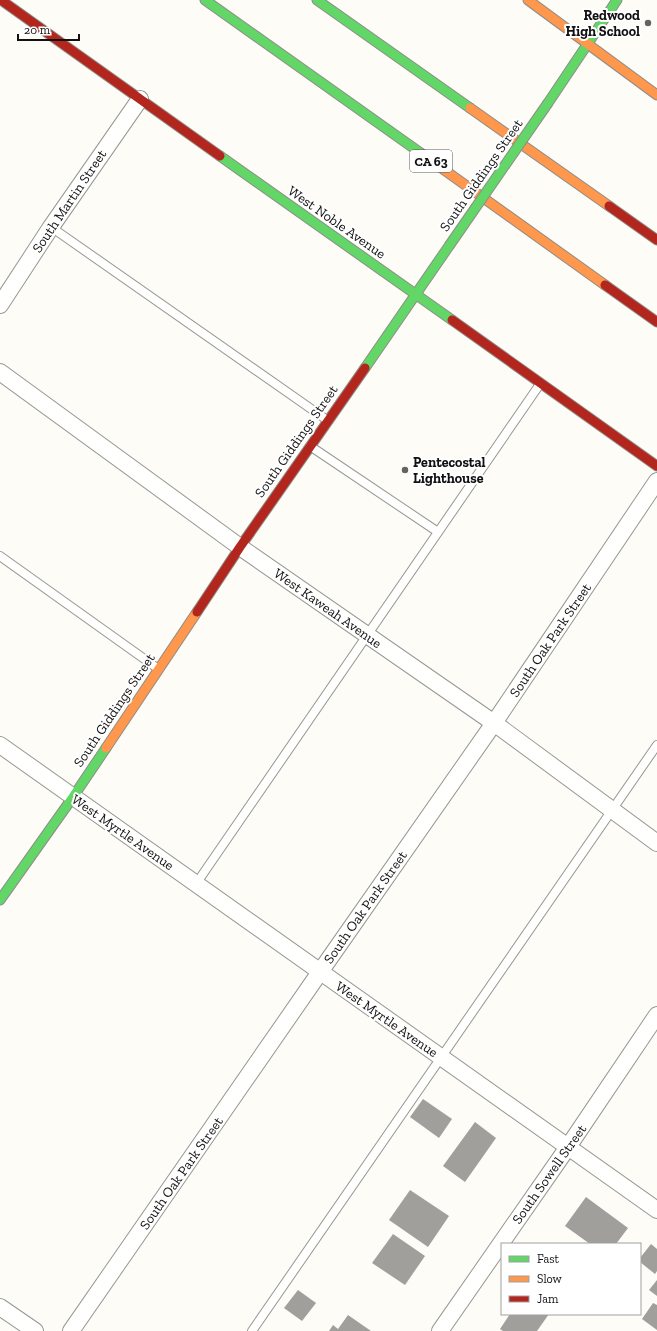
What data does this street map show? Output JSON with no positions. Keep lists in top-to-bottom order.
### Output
{
  "streets": {
    "main road": ["CA 63", "South Giddings Street", "West Noble Avenue"],
    "street": [
      "South Martin Street",
      "West Kaweah Avenue",
      "South Oak Park Street",
      "West Myrtle Avenue",
      "South Sowell Street"
    ]
  },
  "crossings": [
    ["South Giddings Street", "West Noble Avenue"],
    ["South Giddings Street", "West Kaweah Avenue"],
    ["South Giddings Street", "West Myrtle Avenue"],
    ["South Martin Street", "West Noble Avenue"],
    ["West Kaweah Avenue", "South Oak Park Street"],
    ["South Oak Park Street", "West Myrtle Avenue"],
    ["West Myrtle Avenue", "South Sowell Street"]
  ],
  "places": ["Redwood High School", "Pentecostal Lighthouse"],
  "legend": ["Fast", "Slow", "Jam"],
  "scale_bar": "20 m"
}
